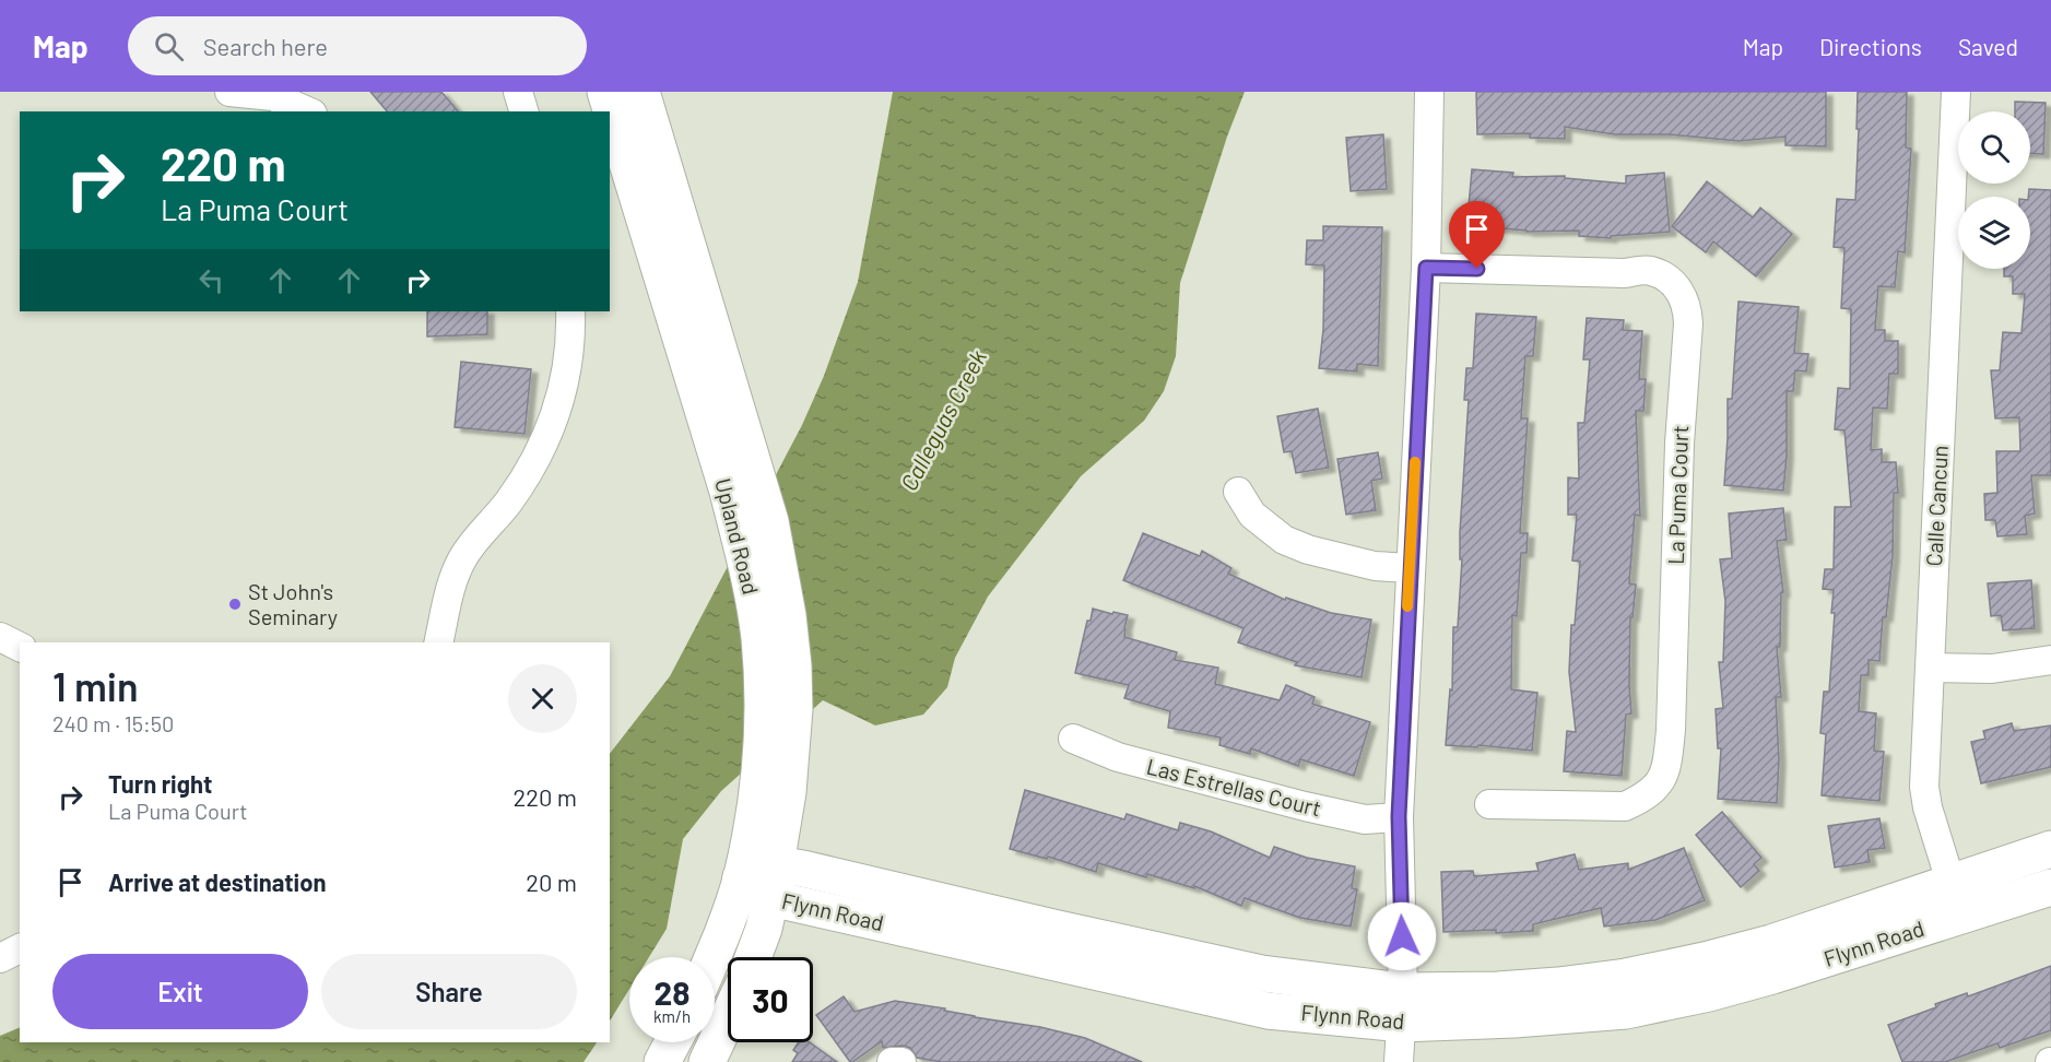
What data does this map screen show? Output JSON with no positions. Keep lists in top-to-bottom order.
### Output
{
  "streets": {
    "main road": ["Upland Road", "Flynn Road"],
    "street": ["La Puma Court", "Calle Cancun", "Las Estrellas Court"]
  },
  "crossings": [
    ["Calle Cancun", "Flynn Road"],
    ["Upland Road", "Flynn Road"]
  ],
  "water": ["Calleguas Creek"],
  "places": ["St John's Seminary"],
  "page": {
    "header": "Map",
    "search": "Search here",
    "nav": ["Map", "Directions", "Saved"],
    "turn": ["220 m", "La Puma Court"],
    "heading": ["1 min", "240 m · 15:50"],
    "list": [
      {
        "name": "Turn right",
        "note": "La Puma Court",
        "value": "220 m"
      },
      {
        "name": "Arrive at destination",
        "value": "20 m"
      }
    ],
    "buttons": ["Exit", "Share"],
    "speed": "28 km/h",
    "limit": "30"
  }
}
